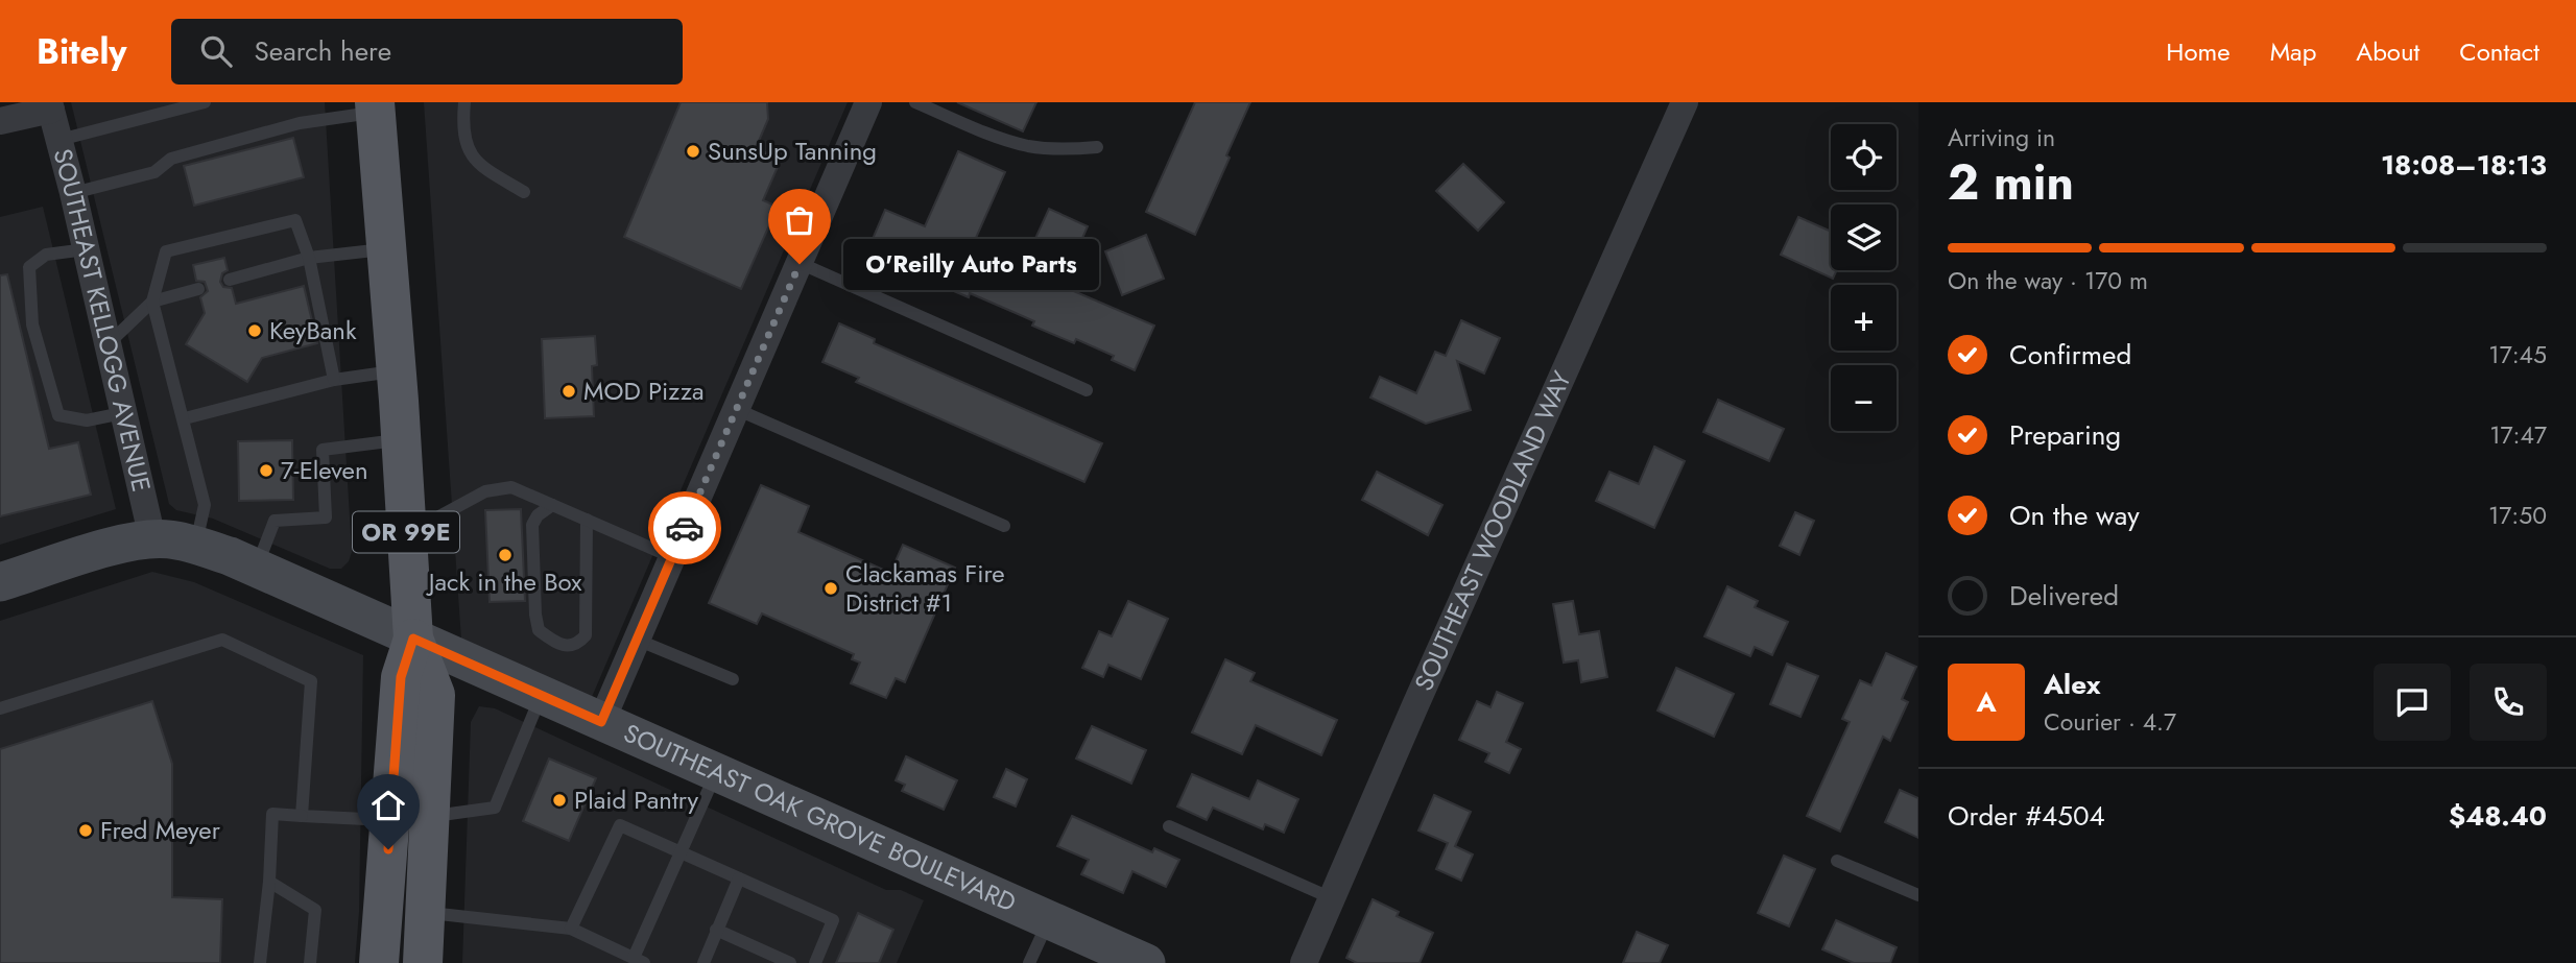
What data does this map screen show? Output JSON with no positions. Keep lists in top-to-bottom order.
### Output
{
  "streets": {
    "main road": ["OR 99E"],
    "street": ["SOUTHEAST KELLOGG AVENUE", "SOUTHEAST WOODLAND WAY", "SOUTHEAST OAK GROVE BOULEVARD"]
  },
  "crossings": [
    ["SOUTHEAST KELLOGG AVENUE", "SOUTHEAST OAK GROVE BOULEVARD"],
    ["OR 99E", "SOUTHEAST OAK GROVE BOULEVARD"]
  ],
  "places": [
    "SunsUp Tanning",
    "O'Reilly Auto Parts",
    "KeyBank",
    "MOD Pizza",
    "7-Eleven",
    "Jack in the Box",
    "Clackamas Fire District #1",
    "Plaid Pantry",
    "Fred Meyer"
  ],
  "page": {
    "header": "Bitely",
    "search": "Search here",
    "nav": [
      "Home",
      "Map",
      "About",
      "Contact"
    ],
    "heading": ["2 min", "Arriving in", "18:08–18:13"],
    "panel": [
      "Alex",
      "Courier · 4.7",
      "Order #4504",
      "$48.40"
    ],
    "map_buttons": ["+", "−"],
    "bar": "On the way · 170 m",
    "bubble": "O'Reilly Auto Parts",
    "list": [
      ["Confirmed", "17:45"],
      ["Preparing", "17:47"],
      ["On the way", "17:50"],
      "Delivered"
    ],
    "round": "A"
  }
}
